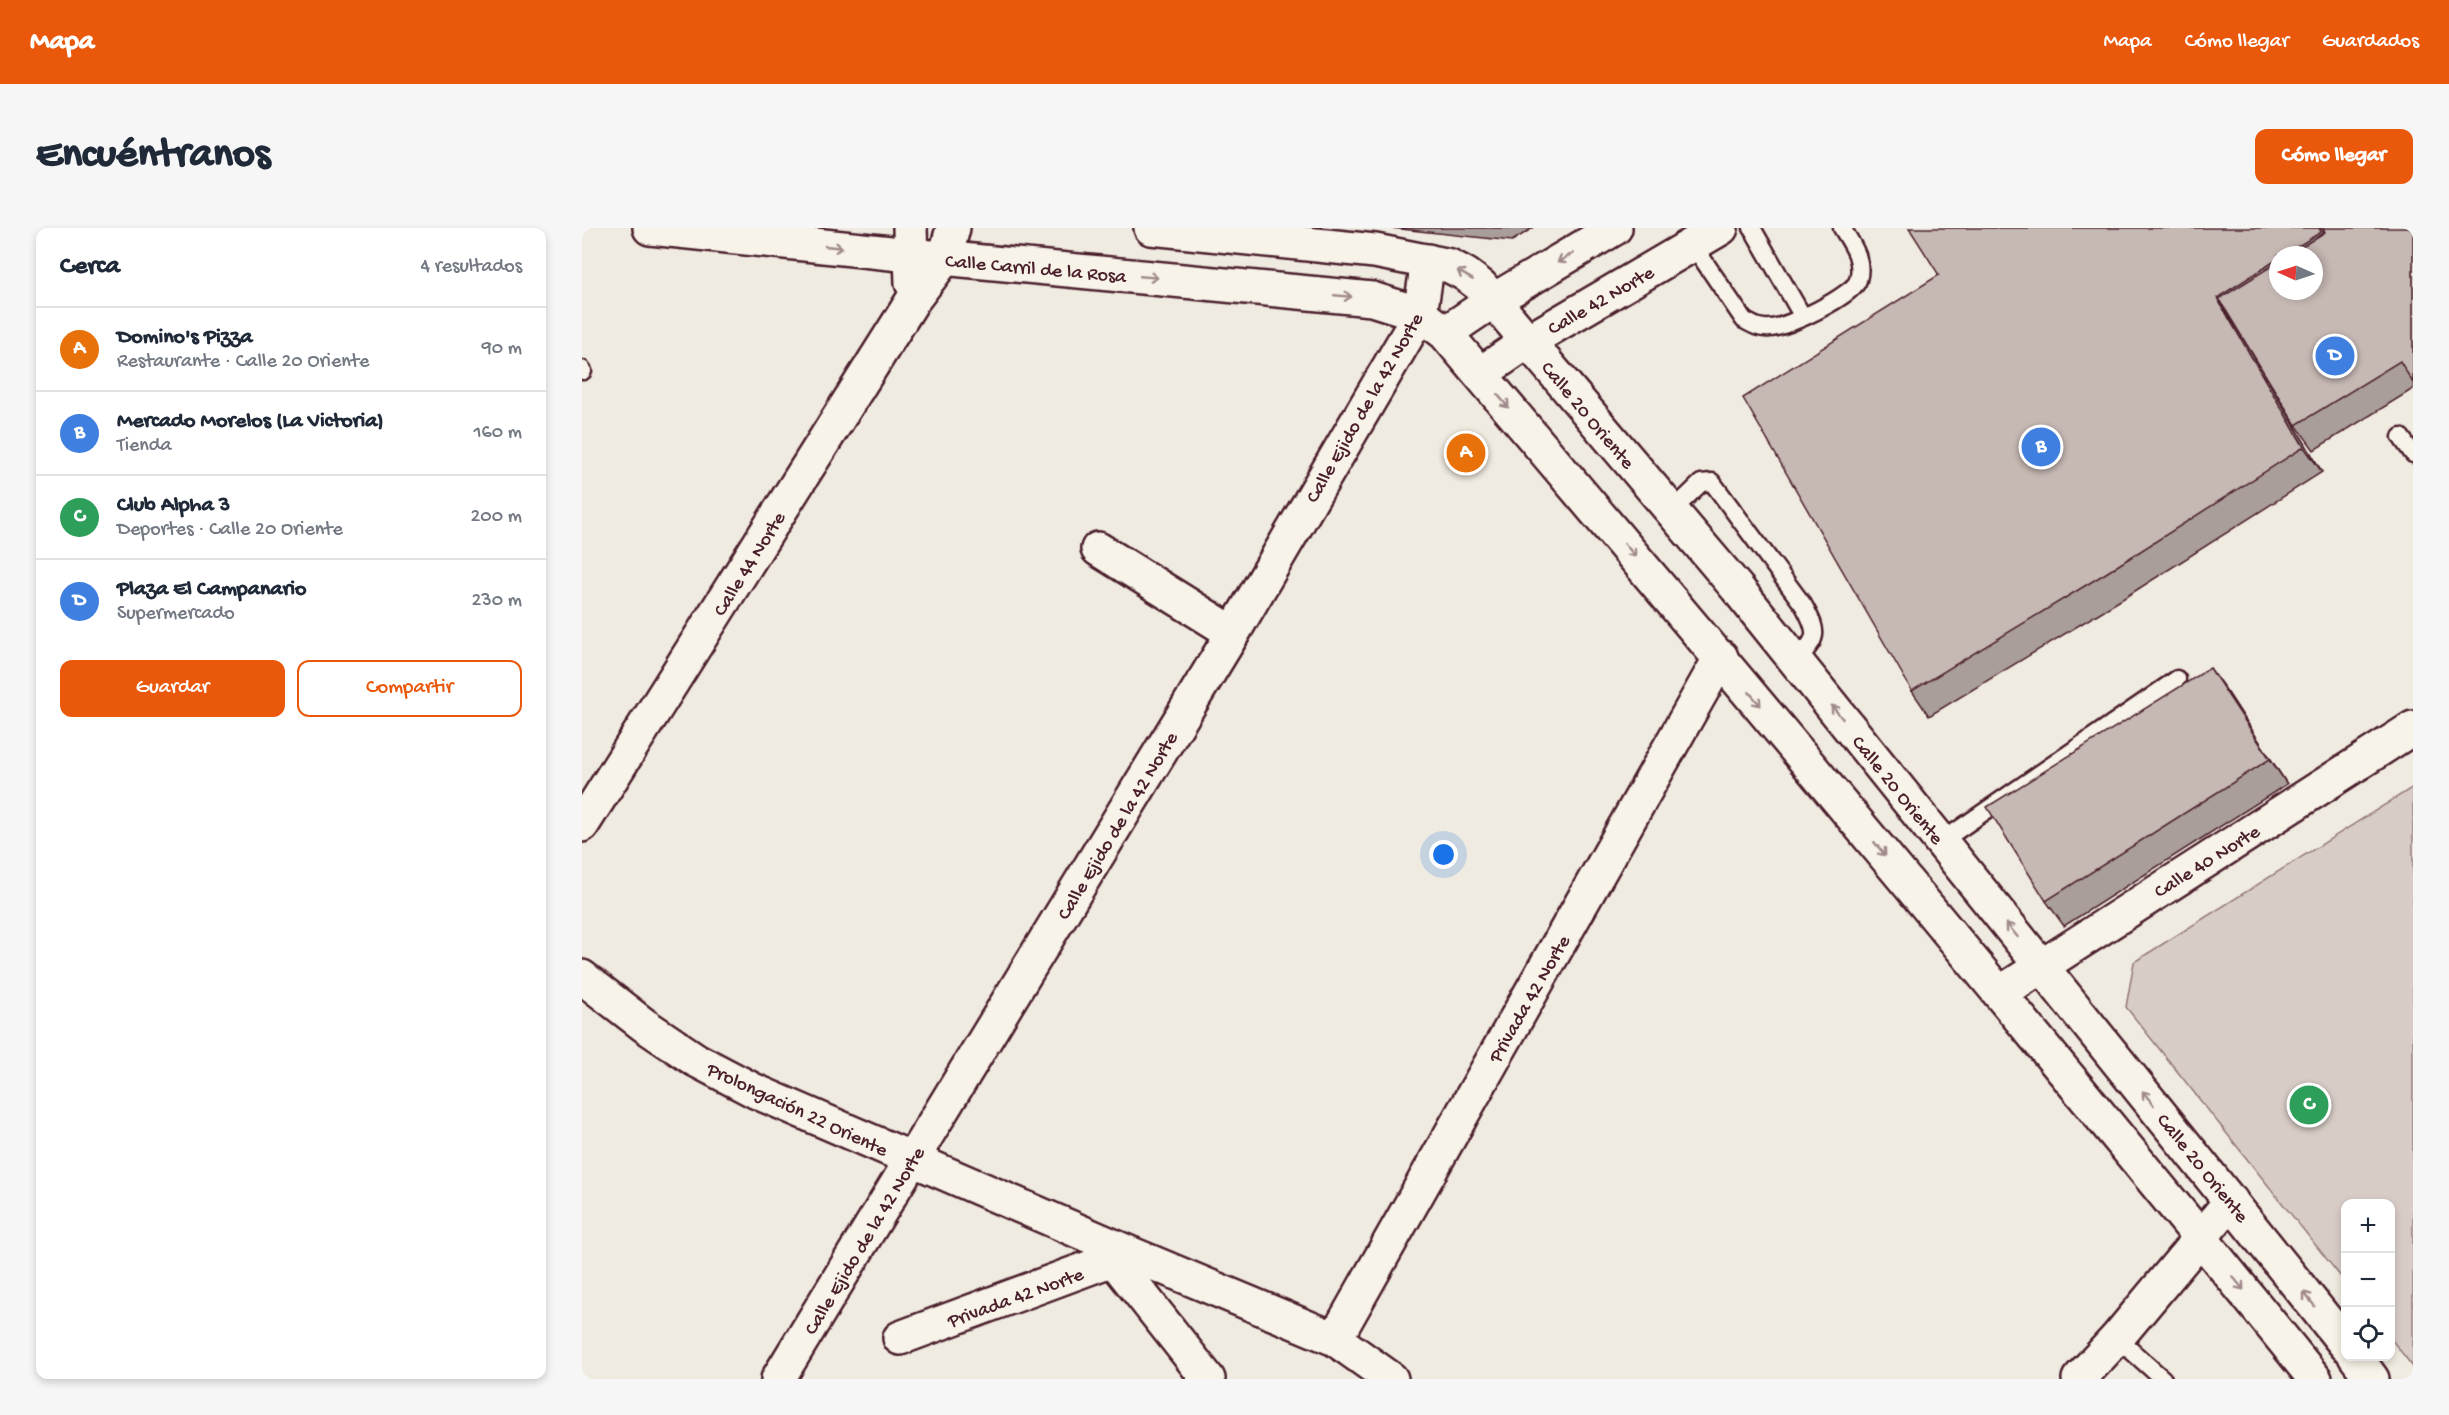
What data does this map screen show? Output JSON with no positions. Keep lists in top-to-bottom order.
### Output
{
  "streets": {
    "street": [
      "Calle Carril de la Rosa",
      "Calle 42 Norte",
      "Calle Ejido de la 42 Norte",
      "Calle 20 Oriente",
      "Calle 44 Norte",
      "Calle 40 Norte",
      "Privada 42 Norte",
      "Prolongación 22 Oriente"
    ]
  },
  "crossings": [
    ["Calle Carril de la Rosa", "Calle Ejido de la 42 Norte"],
    ["Calle Carril de la Rosa", "Calle 44 Norte"],
    ["Calle 42 Norte", "Calle 20 Oriente"],
    ["Calle Ejido de la 42 Norte", "Calle 20 Oriente"],
    ["Calle Ejido de la 42 Norte", "Prolongación 22 Oriente"],
    ["Calle 20 Oriente", "Calle 40 Norte"],
    ["Privada 42 Norte", "Prolongación 22 Oriente"]
  ],
  "north": "left",
  "page": {
    "header": "Mapa",
    "nav": ["Mapa", "Cómo llegar", "Guardados"],
    "buttons": [
      "Cómo llegar",
      ["Guardar", "Compartir"]
    ],
    "title": "Encuéntranos",
    "heading": ["Cerca", "4 resultados"],
    "list": [
      {
        "mark": "A",
        "name": "Domino's Pizza",
        "note": "Restaurante · Calle 20 Oriente",
        "value": "90 m"
      },
      {
        "mark": "B",
        "name": "Mercado Morelos (La Victoria)",
        "note": "Tienda",
        "value": "160 m"
      },
      {
        "mark": "C",
        "name": "Club Alpha 3",
        "note": "Deportes · Calle 20 Oriente",
        "value": "200 m"
      },
      {
        "mark": "D",
        "name": "Plaza El Campanario",
        "note": "Supermercado",
        "value": "230 m"
      }
    ],
    "pins": [
      "D",
      "B",
      "A",
      "C"
    ],
    "map_buttons": ["+", "−"]
  }
}
